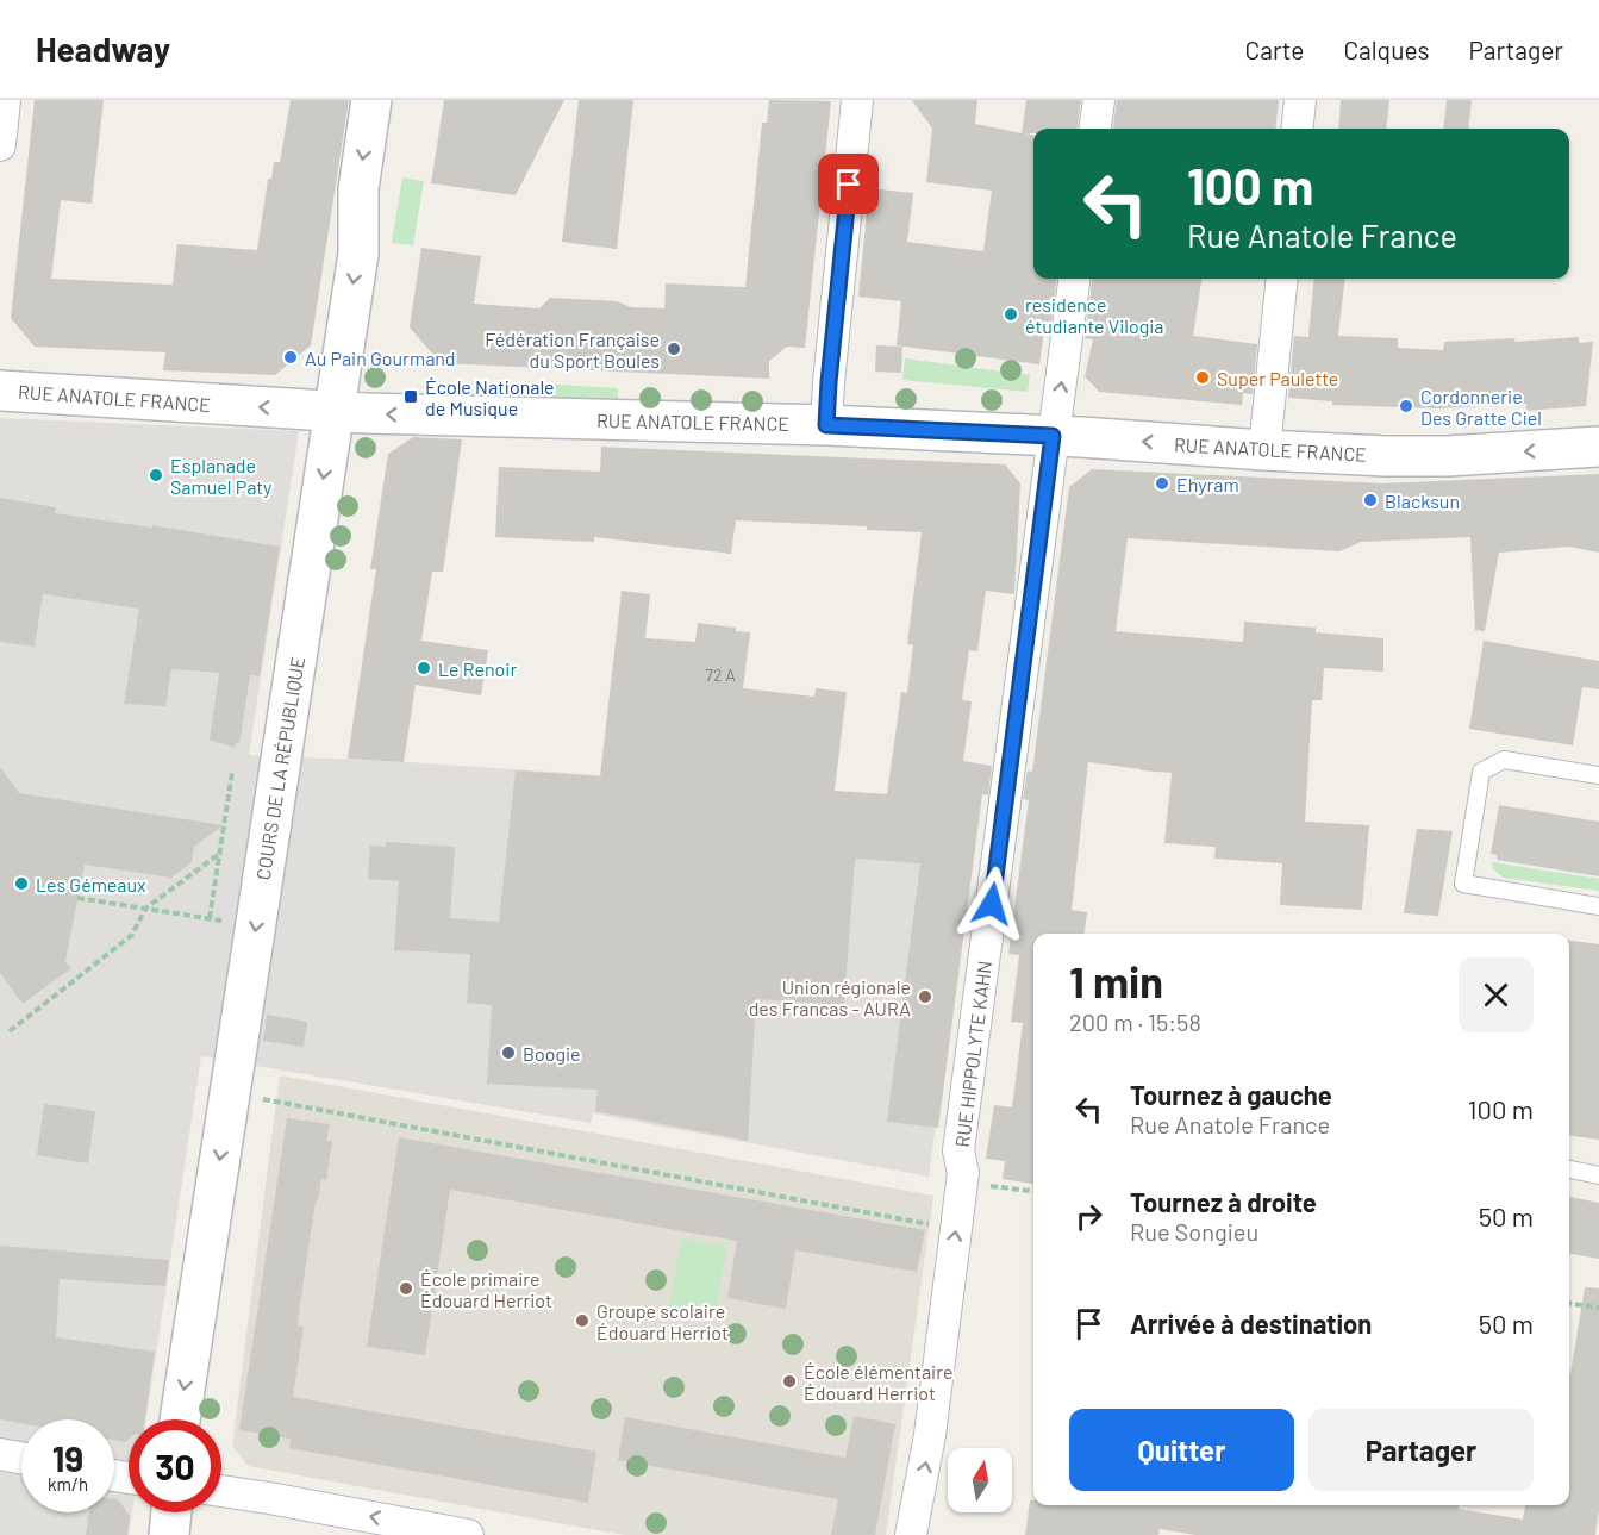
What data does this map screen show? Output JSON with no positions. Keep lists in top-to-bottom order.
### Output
{
  "streets": {
    "street": ["RUE ANATOLE FRANCE", "COURS DE LA RÉPUBLIQUE", "RUE HIPPOLYTE KAHN"]
  },
  "crossings": [
    ["RUE ANATOLE FRANCE", "COURS DE LA RÉPUBLIQUE"],
    ["RUE ANATOLE FRANCE", "RUE HIPPOLYTE KAHN"]
  ],
  "one_way": ["RUE ANATOLE FRANCE", "COURS DE LA RÉPUBLIQUE", "RUE HIPPOLYTE KAHN"],
  "places": {
    "other": [
      "residence étudiante Vilogia",
      "Fédération Française du Sport Boules",
      "Au Pain Gourmand",
      "Super Paulette",
      "Cordonnerie Des Gratte Ciel",
      "Esplanade Samuel Paty",
      "Ehyram",
      "Blacksun",
      "Le Renoir",
      "Les Gémeaux",
      "Union régionale des Francas - AURA",
      "Boogie",
      "École primaire Édouard Herriot",
      "Groupe scolaire Édouard Herriot",
      "École élémentaire Édouard Herriot"
    ],
    "transit": ["École Nationale de Musique"]
  },
  "house_numbers": ["72 A"],
  "north": "top",
  "page": {
    "header": "Headway",
    "nav": ["Carte", "Calques", "Partager"],
    "turn": ["100 m", "Rue Anatole France"],
    "heading": ["1 min", "200 m · 15:58"],
    "list": [
      {
        "name": "Tournez à gauche",
        "note": "Rue Anatole France",
        "value": "100 m"
      },
      {
        "name": "Tournez à droite",
        "note": "Rue Songieu",
        "value": "50 m"
      },
      {
        "name": "Arrivée à destination",
        "value": "50 m"
      }
    ],
    "buttons": ["Quitter", "Partager"],
    "speed": "19 km/h",
    "limit": "30"
  }
}
